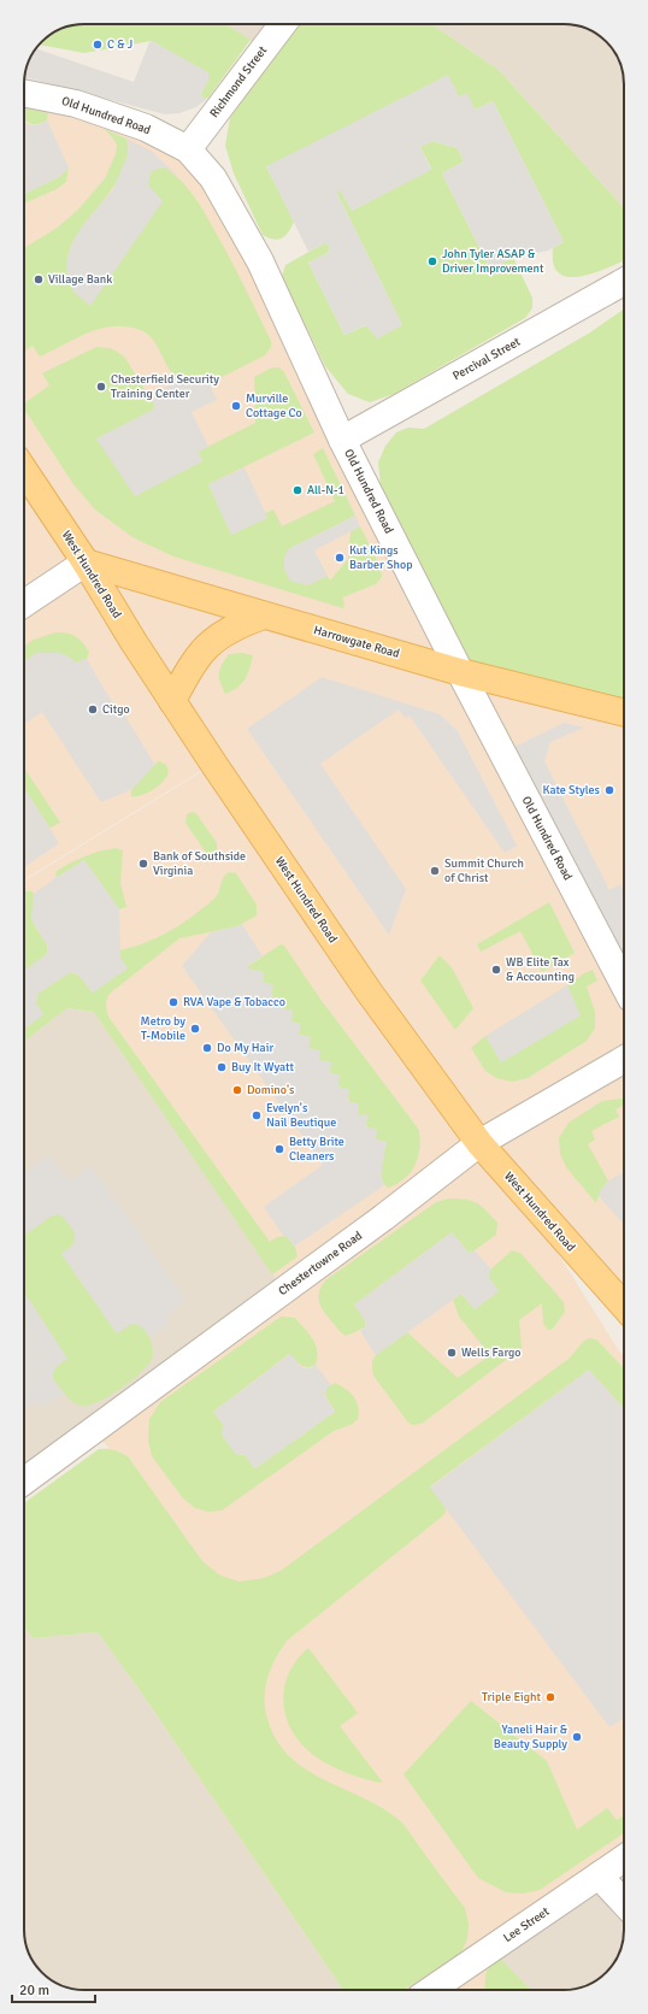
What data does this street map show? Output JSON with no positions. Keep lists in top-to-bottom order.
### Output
{
  "streets": {
    "main road": ["West Hundred Road", "Harrowgate Road"],
    "street": [
      "Richmond Street",
      "Old Hundred Road",
      "Percival Street",
      "Chestertowne Road",
      "Lee Street"
    ]
  },
  "crossings": [
    ["Richmond Street", "Old Hundred Road"],
    ["Old Hundred Road", "Percival Street"],
    ["Old Hundred Road", "Harrowgate Road"],
    ["West Hundred Road", "Harrowgate Road"],
    ["West Hundred Road", "Chestertowne Road"]
  ],
  "places": [
    "C & J",
    "John Tyler ASAP & Driver Improvement",
    "Village Bank",
    "Chesterfield Security Training Center",
    "Murville Cottage Co",
    "All-N-1",
    "Kut Kings Barber Shop",
    "Citgo",
    "Kate Styles",
    "Bank of Southside Virginia",
    "Summit Church of Christ",
    "WB Elite Tax & Accounting",
    "RVA Vape & Tobacco",
    "Metro by T-Mobile",
    "Do My Hair",
    "Buy It Wyatt",
    "Domino's",
    "Evelyn's Nail Beutique",
    "Betty Brite Cleaners",
    "Wells Fargo",
    "Triple Eight",
    "Yaneli Hair & Beauty Supply"
  ],
  "scale_bar": "20 m"
}
